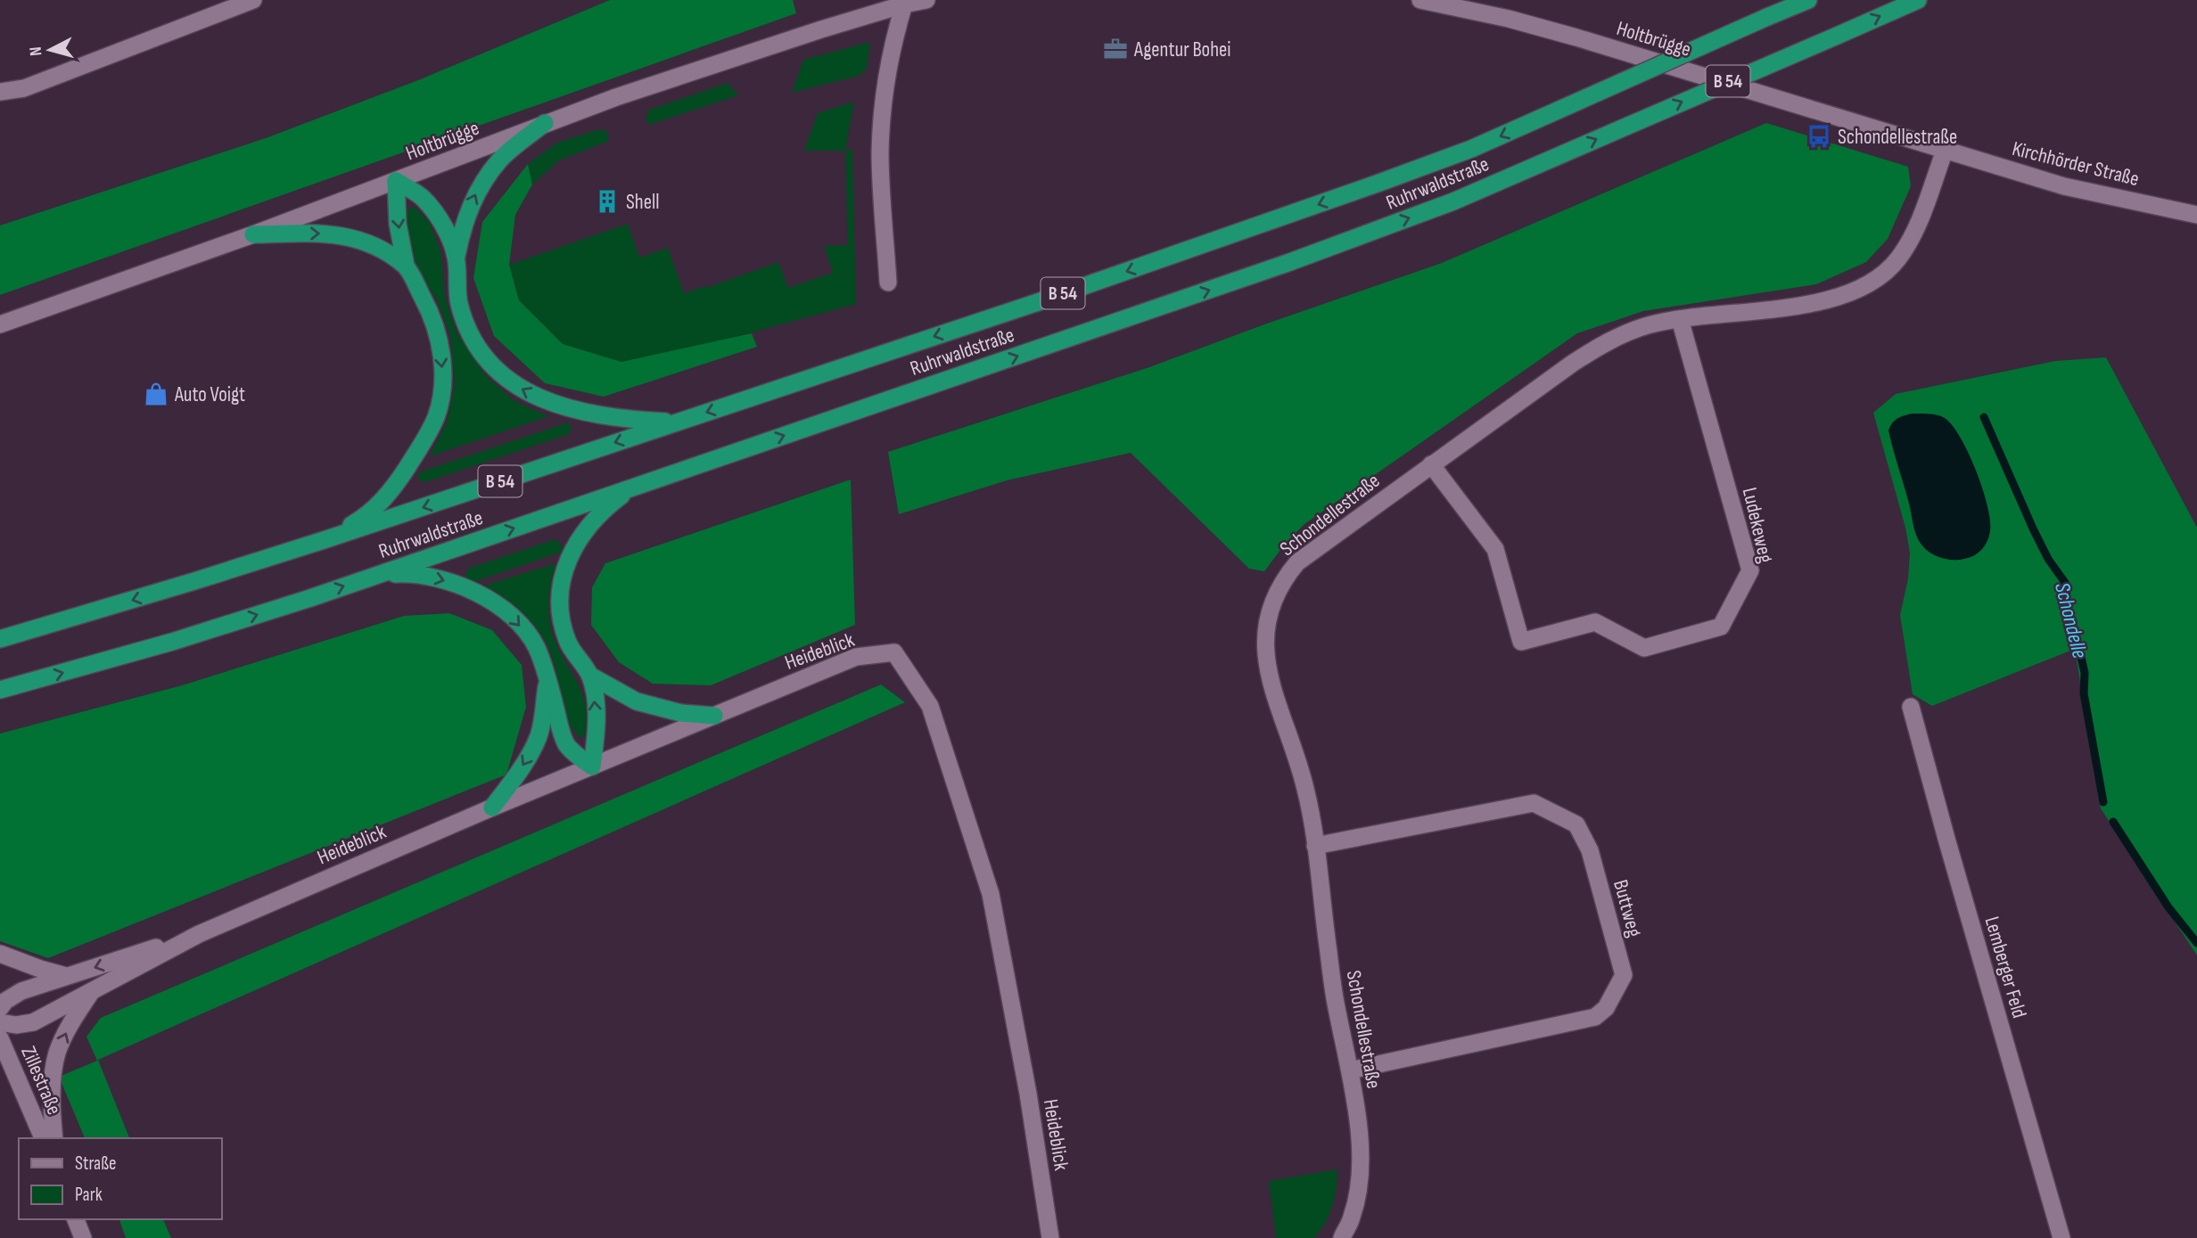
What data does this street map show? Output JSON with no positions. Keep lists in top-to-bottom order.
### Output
{
  "streets": {
    "highway": ["B 54", "Ruhrwaldstraße"],
    "street": [
      "Holtbrügge",
      "Kirchhörder Straße",
      "Schondellestraße",
      "Ludekeweg",
      "Heideblick",
      "Buttweg",
      "Lemberger Feld",
      "Zillestraße"
    ]
  },
  "crossings": [
    ["Holtbrügge", "Kirchhörder Straße"],
    ["Holtbrügge", "Schondellestraße"],
    ["Kirchhörder Straße", "Schondellestraße"],
    ["Schondellestraße", "Ludekeweg"],
    ["Schondellestraße", "Buttweg"]
  ],
  "water": ["Schondelle"],
  "places": {
    "office": ["Agentur Bohei"],
    "bus stop": ["Schondellestraße"],
    "building": ["Shell"],
    "shop": ["Auto Voigt"]
  },
  "legend": ["Straße", "Park"],
  "north": "left"
}
